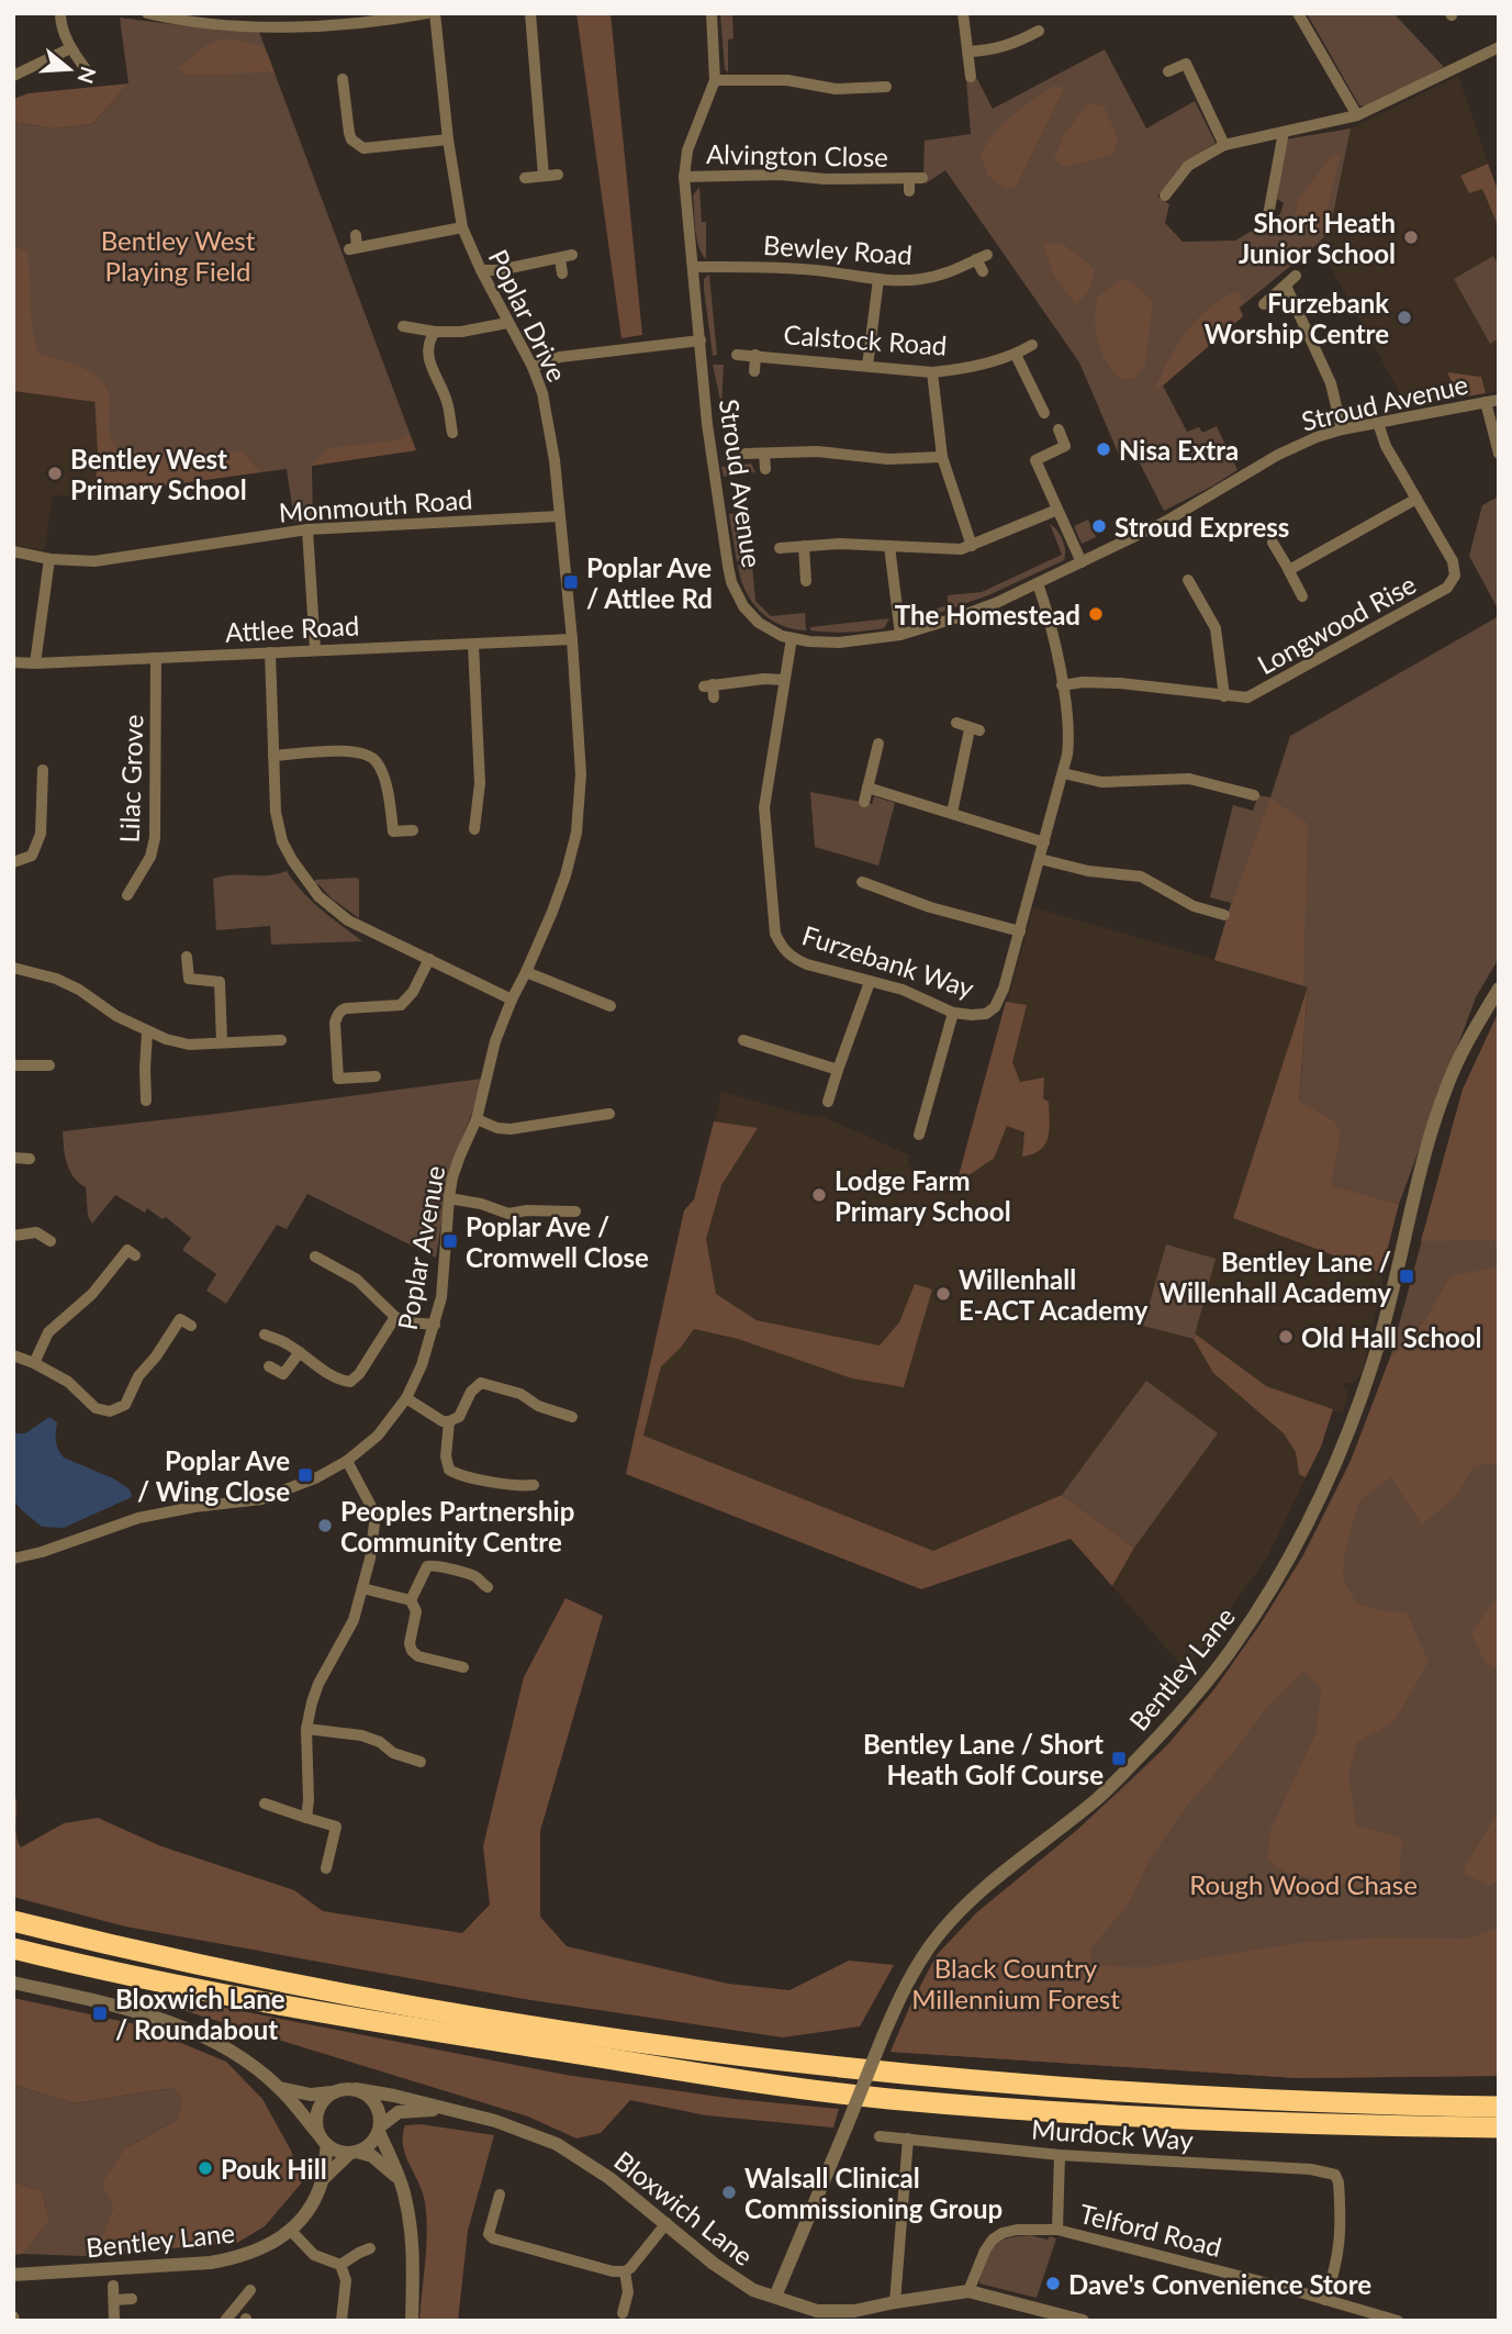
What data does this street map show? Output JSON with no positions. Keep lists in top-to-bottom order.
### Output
{
  "streets": {
    "street": [
      "Alvington Close",
      "Bewley Road",
      "Poplar Drive",
      "Calstock Road",
      "Stroud Avenue",
      "Monmouth Road",
      "Longwood Rise",
      "Attlee Road",
      "Lilac Grove",
      "Furzebank Way",
      "Poplar Avenue",
      "Bentley Lane",
      "Murdock Way",
      "Bloxwich Lane",
      "Telford Road"
    ]
  },
  "crossings": [
    ["Alvington Close", "Stroud Avenue"],
    ["Bewley Road", "Stroud Avenue"],
    ["Poplar Drive", "Monmouth Road"],
    ["Poplar Drive", "Attlee Road"],
    ["Poplar Drive", "Poplar Avenue"],
    ["Stroud Avenue", "Longwood Rise"],
    ["Stroud Avenue", "Furzebank Way"],
    ["Longwood Rise", "Furzebank Way"],
    ["Attlee Road", "Lilac Grove"],
    ["Attlee Road", "Poplar Avenue"],
    ["Bentley Lane", "Bloxwich Lane"],
    ["Murdock Way", "Telford Road"],
    ["Bloxwich Lane", "Telford Road"]
  ],
  "parks": ["Bentley West Playing Field", "Rough Wood Chase", "Black Country Millennium Forest"],
  "places": {
    "other": [
      "Short Heath Junior School",
      "Furzebank Worship Centre",
      "Nisa Extra",
      "Bentley West Primary School",
      "Stroud Express",
      "The Homestead",
      "Lodge Farm Primary School",
      "Willenhall E-ACT Academy",
      "Old Hall School",
      "Peoples Partnership Community Centre",
      "Pouk Hill",
      "Walsall Clinical Commissioning Group",
      "Dave's Convenience Store"
    ],
    "transit": [
      "Poplar Ave / Attlee Rd",
      "Poplar Ave / Cromwell Close",
      "Bentley Lane / Willenhall Academy",
      "Poplar Ave / Wing Close",
      "Bentley Lane / Short Heath Golf Course",
      "Bloxwich Lane / Roundabout"
    ]
  },
  "north": "right"
}
